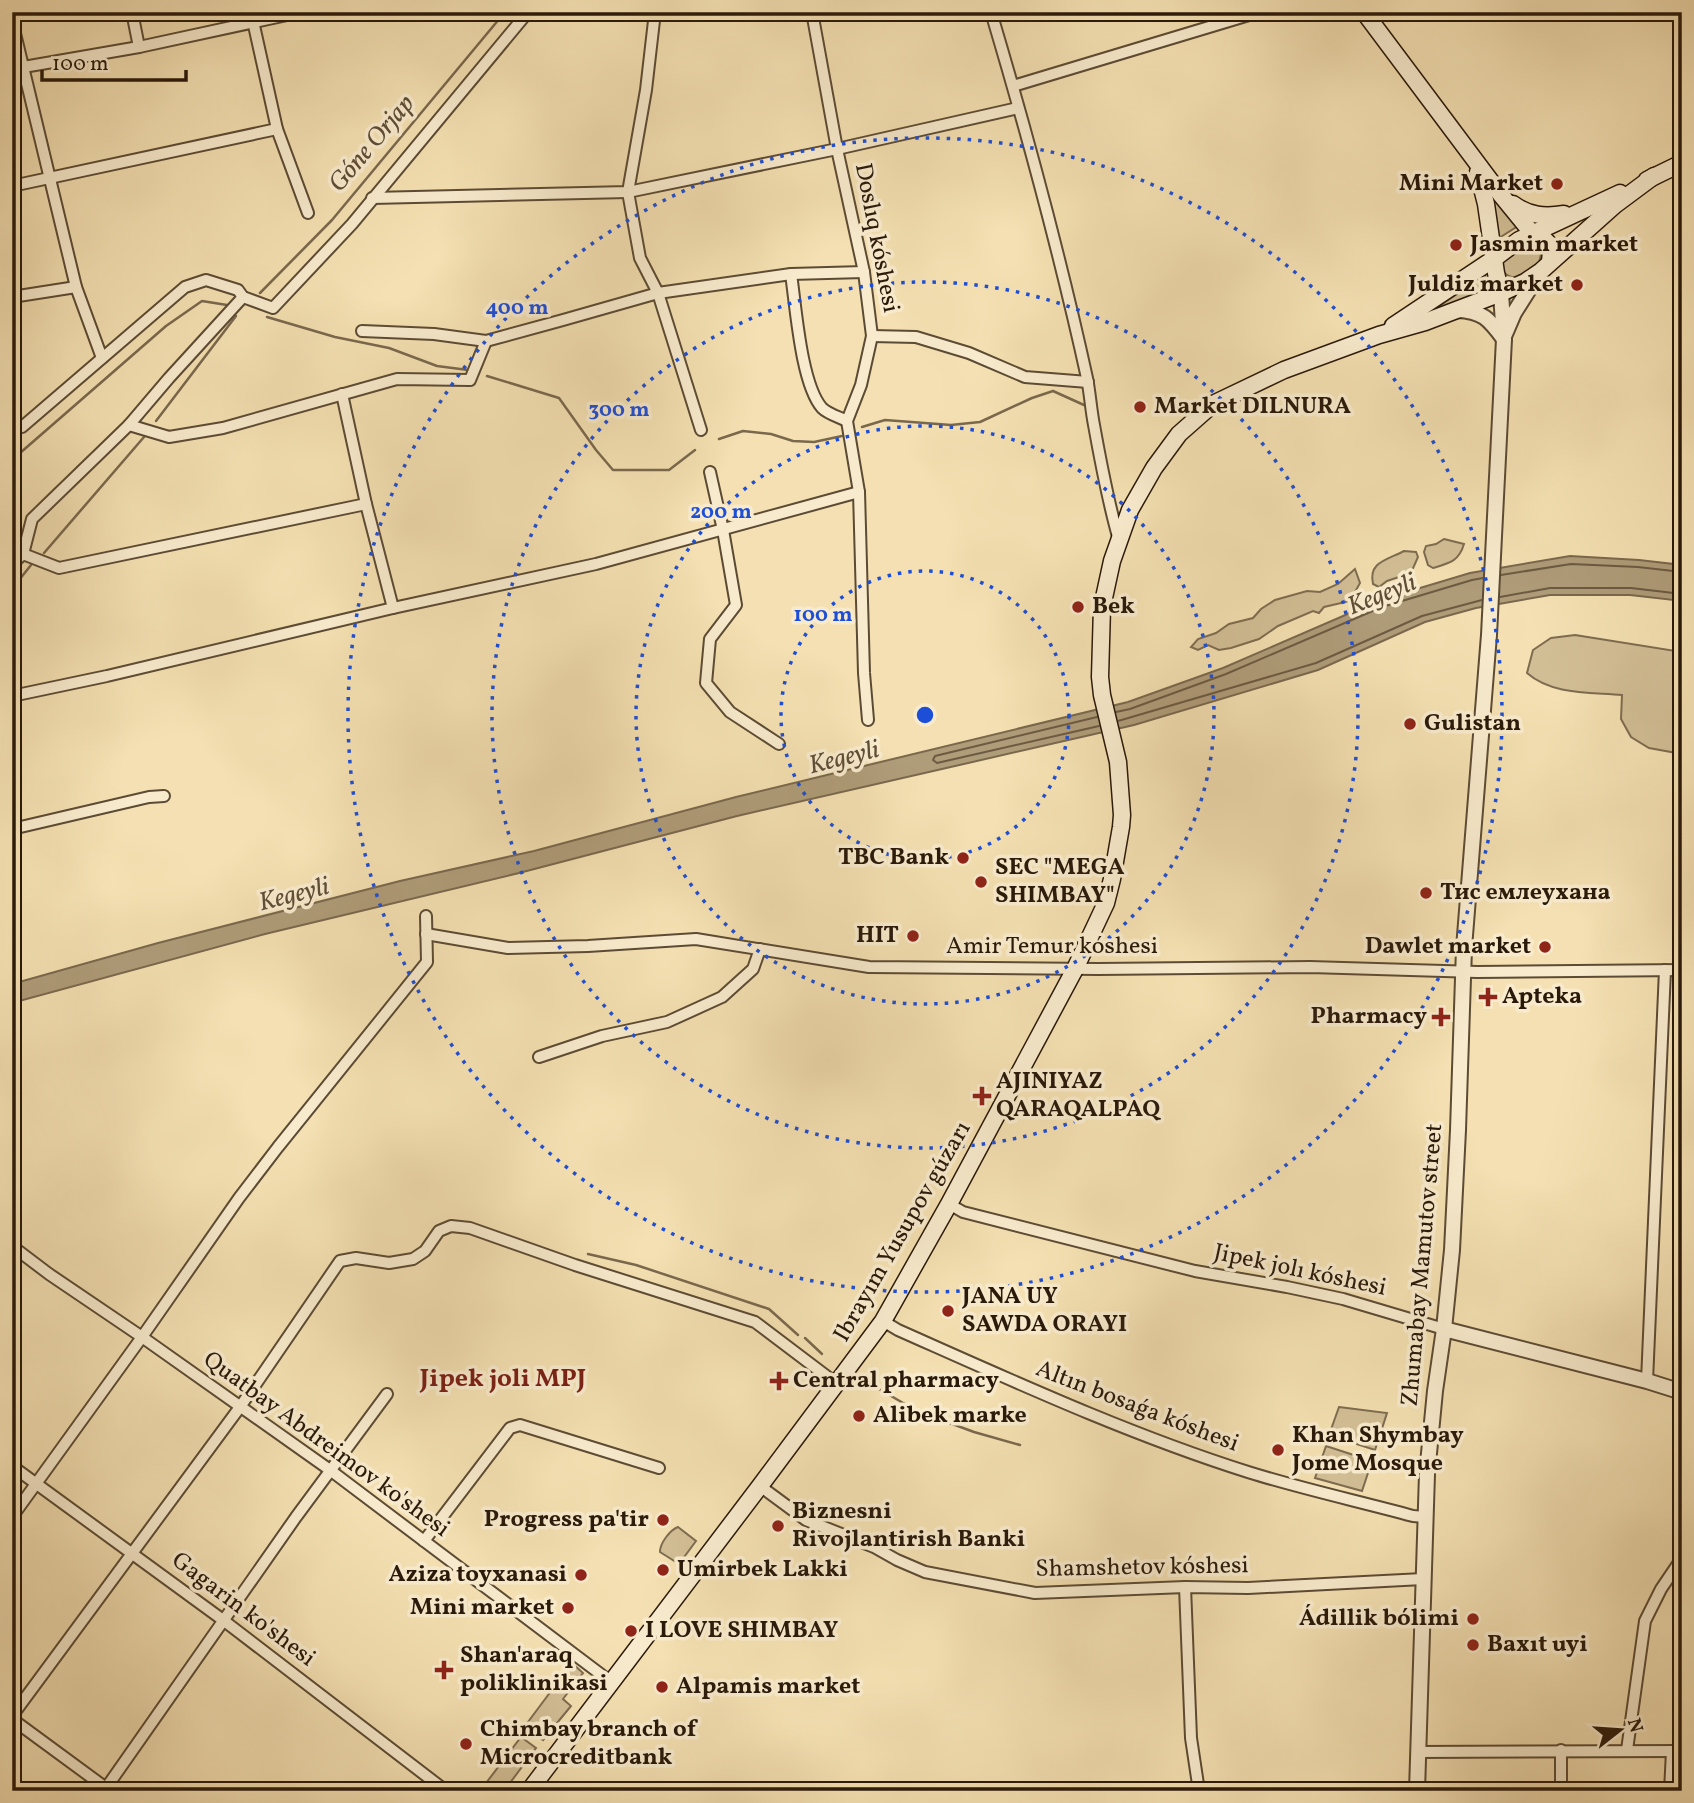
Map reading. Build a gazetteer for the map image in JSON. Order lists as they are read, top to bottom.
{
  "streets": {
    "main road": ["Ibrayım Yusupov gúzarı"],
    "street": [
      "Doslıq kóshesi",
      "Amir Temur kóshesi",
      "Zhumabay Mamutov street",
      "Jipek jolı kóshesi",
      "Altın bosaǵa kóshesi",
      "Quatbay Abdreimov ko'shesi",
      "Shamshetov kóshesi",
      "Gagarin ko'shesi"
    ]
  },
  "crossings": [
    ["Amir Temur kóshesi", "Ibrayım Yusupov gúzarı"],
    ["Amir Temur kóshesi", "Zhumabay Mamutov street"],
    ["Ibrayım Yusupov gúzarı", "Jipek jolı kóshesi"],
    ["Ibrayım Yusupov gúzarı", "Altın bosaǵa kóshesi"],
    ["Ibrayım Yusupov gúzarı", "Quatbay Abdreimov ko'shesi"],
    ["Ibrayım Yusupov gúzarı", "Shamshetov kóshesi"],
    ["Zhumabay Mamutov street", "Jipek jolı kóshesi"],
    ["Zhumabay Mamutov street", "Altın bosaǵa kóshesi"],
    ["Zhumabay Mamutov street", "Shamshetov kóshesi"]
  ],
  "districts": ["Jipek joli MPJ"],
  "water": ["Góne Orjap", "Kegeyli"],
  "places": {
    "other": [
      "Mini Market",
      "Jasmin market",
      "Juldiz market",
      "Market DILNURA",
      "Bek",
      "Gulistan",
      "TBC Bank",
      "SEC \"MEGA SHIMBAY\"",
      "Тис емлеухана",
      "HIT",
      "Dawlet market",
      "JANA UY SAWDA ORAYI",
      "Alibek marke",
      "Khan Shymbay Jome Mosque",
      "Progress pa'tir",
      "Biznesni Rivojlantirish Banki",
      "Umirbek Lakki",
      "Aziza toyxanasi",
      "Mini market",
      "Ádillik bólimi",
      "I LOVE SHIMBAY",
      "Baxıt uyi",
      "Alpamis market",
      "Chimbay branch of Microcreditbank"
    ],
    "health": [
      "Apteka",
      "Pharmacy",
      "AJINIYAZ QARAQALPAQ",
      "Central pharmacy",
      "Shan'araq poliklinikasi"
    ]
  },
  "scale_bar": "100 m",
  "north": "right",
  "rings": [
    "400 m",
    "300 m",
    "200 m",
    "100 m"
  ]
}
